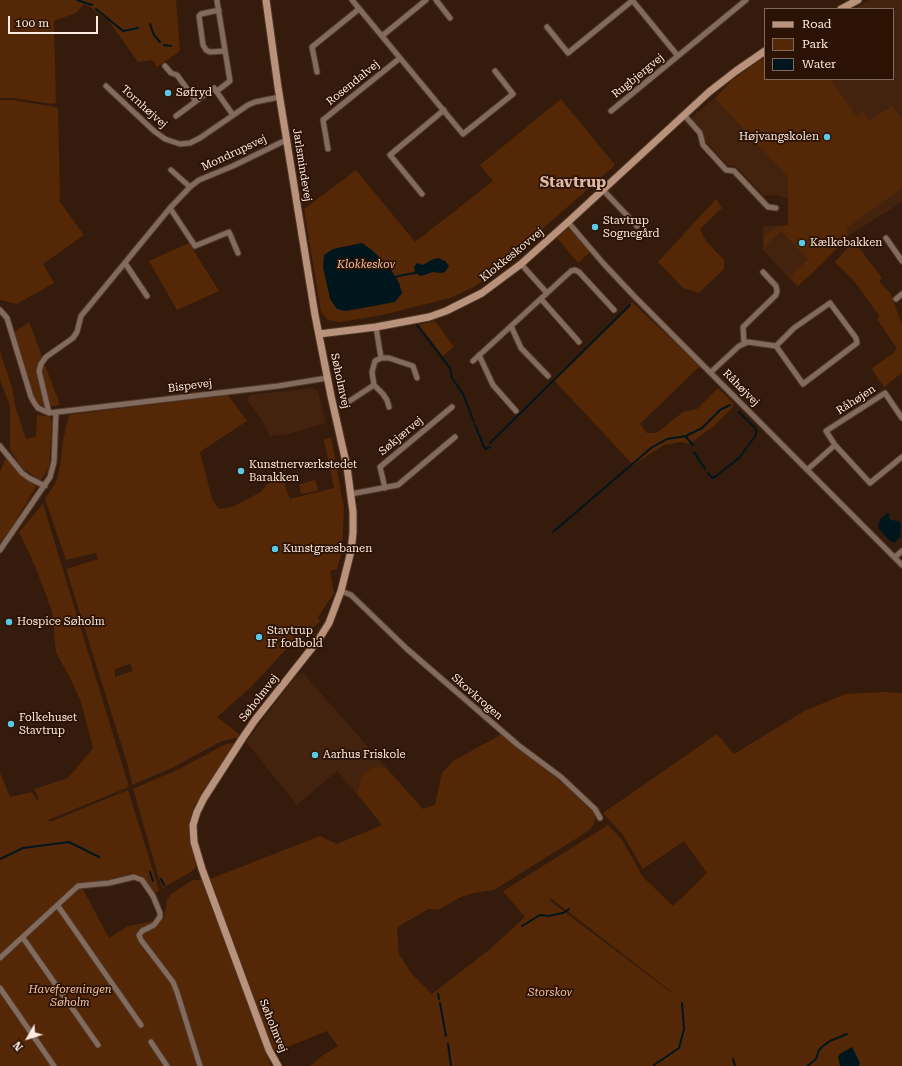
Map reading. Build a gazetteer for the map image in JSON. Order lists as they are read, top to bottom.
{
  "streets": {
    "street": [
      "Rugbjergvej",
      "Rosendalvej",
      "Tornhøjvej",
      "Mondrupsvej",
      "Jarlsmindevej",
      "Klokkeskovvej",
      "Søholmvej",
      "Bispevej",
      "Råhøjvej",
      "Råhøjen",
      "Søkjærvej",
      "Skovkrogen"
    ]
  },
  "crossings": [
    ["Tornhøjvej", "Jarlsmindevej"],
    ["Mondrupsvej", "Jarlsmindevej"],
    ["Mondrupsvej", "Bispevej"],
    ["Jarlsmindevej", "Klokkeskovvej"],
    ["Jarlsmindevej", "Søholmvej"],
    ["Klokkeskovvej", "Søholmvej"],
    ["Klokkeskovvej", "Råhøjvej"],
    ["Søholmvej", "Bispevej"],
    ["Søholmvej", "Skovkrogen"]
  ],
  "districts": ["Stavtrup"],
  "parks": ["Klokkeskov", "Haveforeningen Søholm", "Storskov"],
  "places": [
    "Søfryd",
    "Højvangskolen",
    "Stavtrup Sognegård",
    "Kælkebakken",
    "Kunstnerværkstedet Barakken",
    "Kunstgræsbanen",
    "Hospice Søholm",
    "Stavtrup IF fodbold",
    "Folkehuset Stavtrup",
    "Aarhus Friskole"
  ],
  "legend": ["Road", "Park", "Water"],
  "scale_bar": "100 m",
  "north": "bottom left"
}
